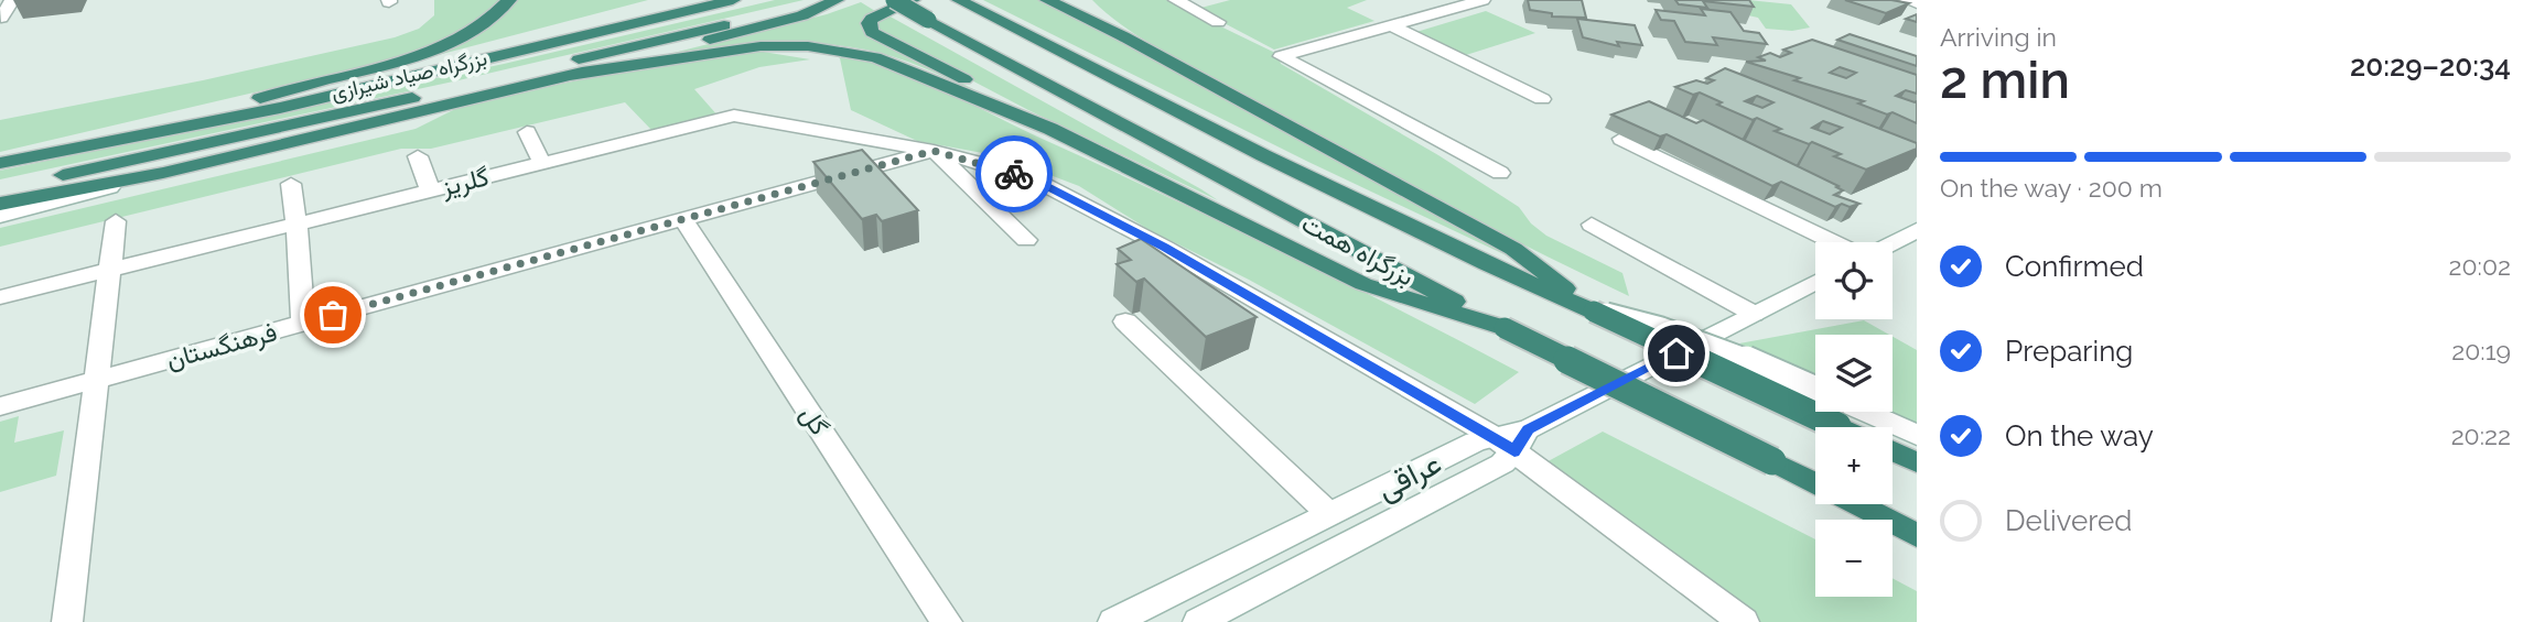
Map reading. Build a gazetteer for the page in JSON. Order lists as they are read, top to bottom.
{
  "streets": {
    "highway": ["بزرگراه صیاد شیرازی", "بزرگراه همت"],
    "street": [
      "گلریز",
      "فرهنگستان",
      "گل",
      "عراقی"
    ]
  },
  "crossings": [
    ["گلریز", "فرهنگستان"],
    ["گلریز", "عراقی"],
    ["فرهنگستان", "گل"]
  ],
  "page": {
    "heading": ["2 min", "Arriving in", "20:29–20:34"],
    "bar": "On the way · 200 m",
    "list": [
      ["Confirmed", "20:02"],
      ["Preparing", "20:19"],
      ["On the way", "20:22"],
      "Delivered"
    ],
    "map_buttons": ["+", "−"]
  }
}
